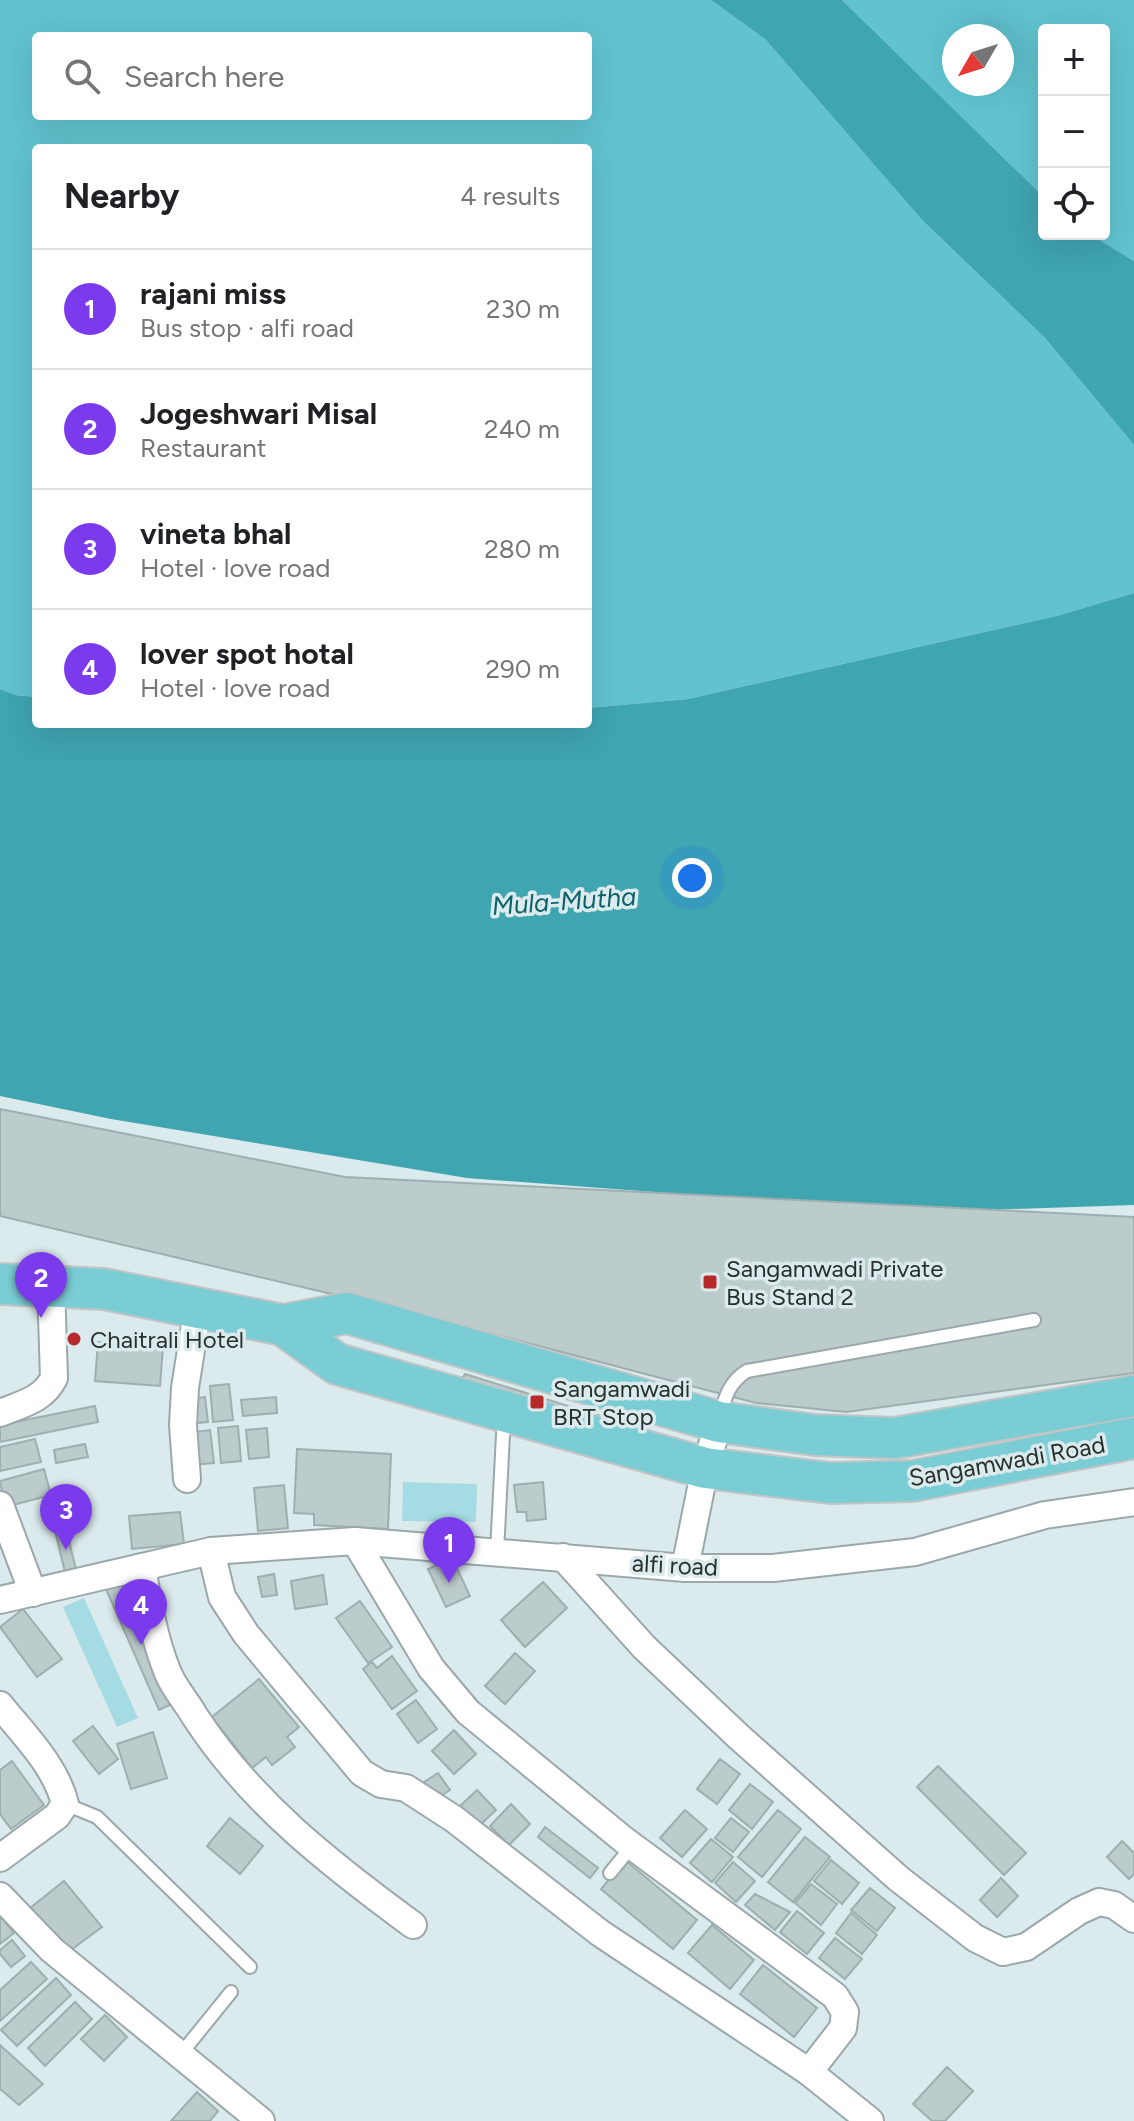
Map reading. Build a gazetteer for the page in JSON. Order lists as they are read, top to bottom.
{
  "streets": {
    "main road": ["Sangamwadi Road"],
    "street": ["alfi road"]
  },
  "water": ["Mula-Mutha"],
  "places": {
    "transit": ["Sangamwadi Private Bus Stand 2", "Sangamwadi BRT Stop"],
    "other": ["Chaitrali Hotel"]
  },
  "north": "bottom left",
  "page": {
    "map_buttons": ["+", "−"],
    "search": "Search here",
    "heading": ["Nearby", "4 results"],
    "list": [
      {
        "mark": "1",
        "name": "rajani miss",
        "note": "Bus stop · alfi road",
        "value": "230 m"
      },
      {
        "mark": "2",
        "name": "Jogeshwari Misal",
        "note": "Restaurant",
        "value": "240 m"
      },
      {
        "mark": "3",
        "name": "vineta bhal",
        "note": "Hotel · love road",
        "value": "280 m"
      },
      {
        "mark": "4",
        "name": "lover spot hotal",
        "note": "Hotel · love road",
        "value": "290 m"
      }
    ],
    "pins": [
      "2",
      "3",
      "1",
      "4"
    ]
  }
}
